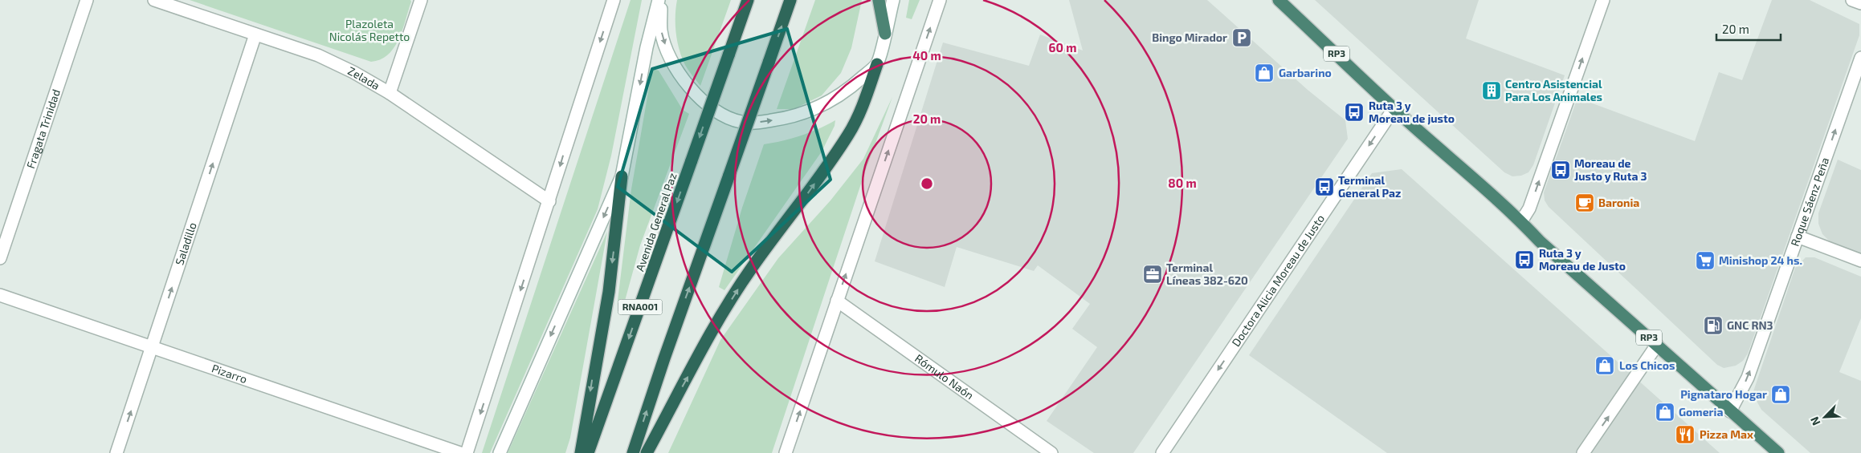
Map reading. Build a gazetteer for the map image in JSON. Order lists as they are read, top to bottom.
{
  "streets": {
    "highway": ["RP3", "Avenida General Paz", "RNA001"],
    "street": [
      "Zelada",
      "Fragata Trinidad",
      "Roque Sáenz Peña",
      "Saladillo",
      "Doctora Alicia Moreau de Justo",
      "Pizarro",
      "Rómulo Naón"
    ]
  },
  "crossings": [
    ["RP3", "Roque Sáenz Peña"],
    ["RP3", "Doctora Alicia Moreau de Justo"],
    ["Zelada", "Saladillo"],
    ["Saladillo", "Pizarro"]
  ],
  "one_way": ["Roque Sáenz Peña", "Saladillo", "Doctora Alicia Moreau de Justo"],
  "parks": ["Plazoleta Nicolás Repetto"],
  "places": {
    "parking": ["Bingo Mirador"],
    "shop": [
      "Garbarino",
      "Los Chicos",
      "Pignataro Hogar",
      "Gomeria"
    ],
    "building": ["Centro Asistencial Para Los Animales"],
    "bus stop": [
      "Ruta 3 y Moreau de justo",
      "Moreau de Justo y Ruta 3",
      "Terminal General Paz",
      "Ruta 3 y Moreau de Justo"
    ],
    "cafe": ["Baronia"],
    "supermarket": ["Minishop 24 hs."],
    "office": ["Terminal Líneas 382-620"],
    "fuel station": ["GNC RN3"],
    "restaurant": ["Pizza Max"]
  },
  "scale_bar": "20 m",
  "north": "bottom left",
  "rings": [
    "60 m",
    "40 m",
    "20 m",
    "80 m"
  ]
}
